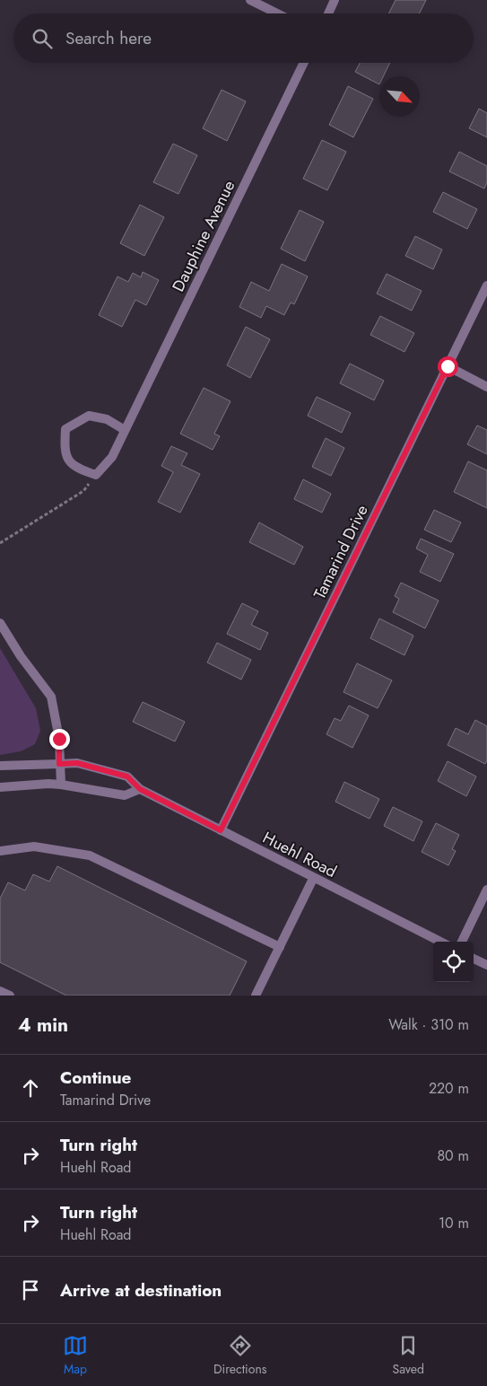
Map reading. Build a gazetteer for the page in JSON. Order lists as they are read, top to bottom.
{
  "streets": {
    "street": ["Dauphine Avenue", "Tamarind Drive", "Huehl Road"]
  },
  "crossings": [
    ["Tamarind Drive", "Huehl Road"]
  ],
  "north": "bottom right",
  "page": {
    "search": "Search here",
    "heading": ["4 min", "Walk · 310 m"],
    "list": [
      ["Continue", "Tamarind Drive", "220 m"],
      ["Turn right", "Huehl Road", "80 m"],
      ["Turn right", "Huehl Road", "10 m"],
      "Arrive at destination"
    ],
    "nav": ["Map", "Directions", "Saved"]
  }
}
